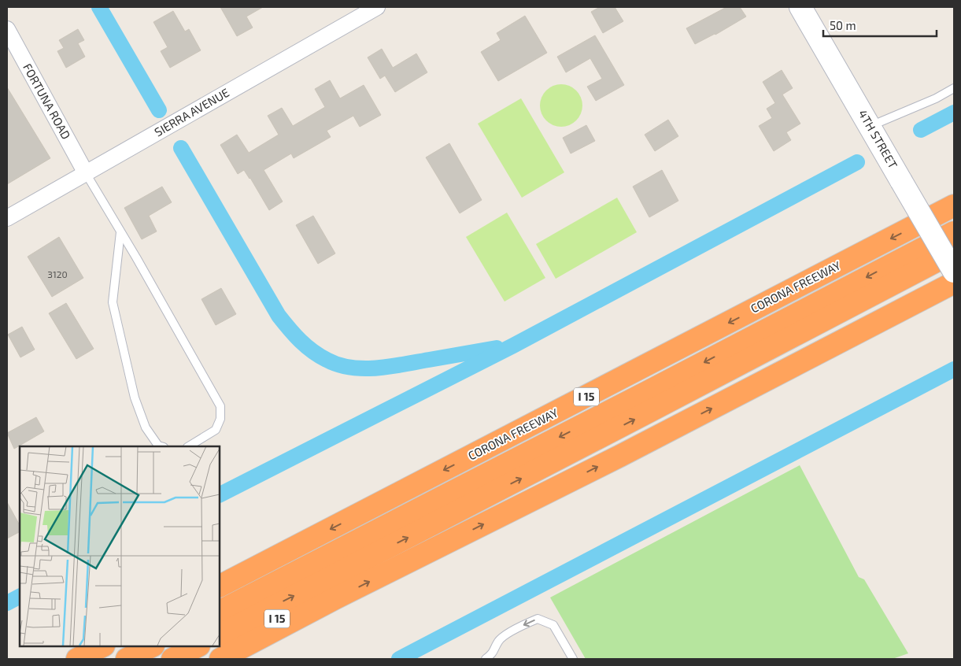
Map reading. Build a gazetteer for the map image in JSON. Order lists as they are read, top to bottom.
{
  "streets": {
    "highway": ["CORONA FREEWAY", "I 15"],
    "street": ["FORTUNA ROAD", "SIERRA AVENUE", "4TH STREET"]
  },
  "crossings": [
    ["FORTUNA ROAD", "SIERRA AVENUE"]
  ],
  "house_numbers": ["3120"],
  "scale_bar": "50 m"
}
